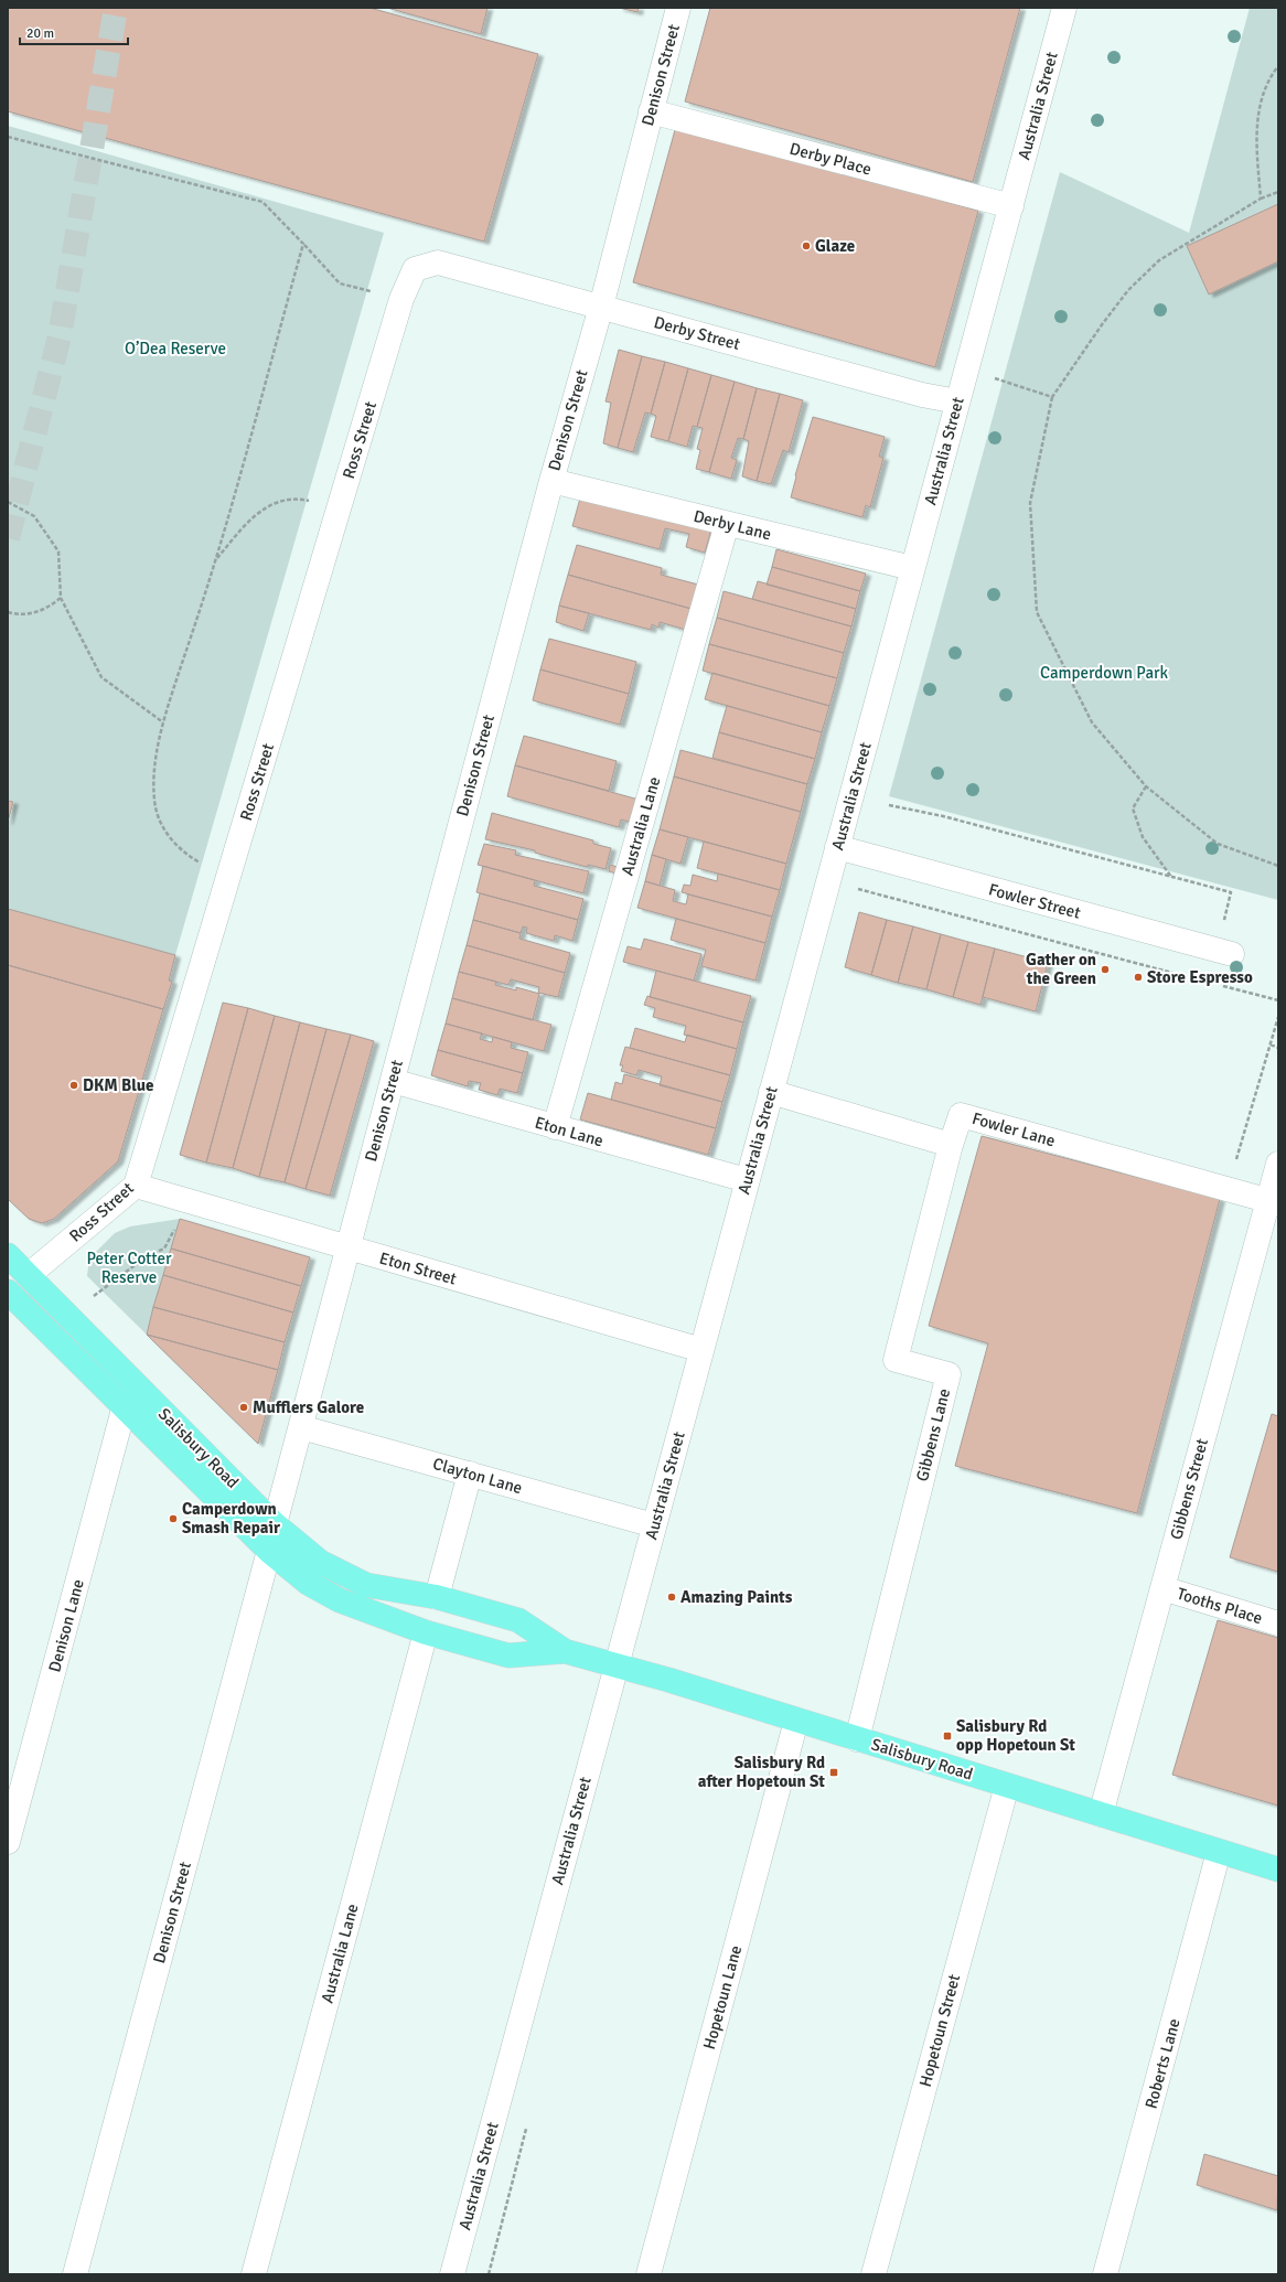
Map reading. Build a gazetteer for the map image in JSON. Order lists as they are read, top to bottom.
{
  "streets": {
    "main road": ["Salisbury Road"],
    "street": [
      "Denison Street",
      "Australia Street",
      "Derby Place",
      "Derby Street",
      "Ross Street",
      "Derby Lane",
      "Australia Lane",
      "Fowler Street",
      "Fowler Lane",
      "Eton Lane",
      "Eton Street",
      "Gibbens Lane",
      "Clayton Lane",
      "Gibbens Street",
      "Tooths Place",
      "Denison Lane",
      "Hopetoun Lane",
      "Hopetoun Street",
      "Roberts Lane"
    ]
  },
  "crossings": [
    ["Denison Street", "Derby Place"],
    ["Denison Street", "Derby Street"],
    ["Denison Street", "Derby Lane"],
    ["Denison Street", "Eton Lane"],
    ["Denison Street", "Eton Street"],
    ["Denison Street", "Salisbury Road"],
    ["Denison Street", "Clayton Lane"],
    ["Australia Street", "Derby Place"],
    ["Australia Street", "Derby Street"],
    ["Australia Street", "Derby Lane"],
    ["Australia Street", "Fowler Street"],
    ["Australia Street", "Eton Lane"],
    ["Australia Street", "Eton Street"],
    ["Australia Street", "Salisbury Road"],
    ["Australia Street", "Clayton Lane"],
    ["Derby Street", "Ross Street"],
    ["Ross Street", "Eton Street"],
    ["Ross Street", "Salisbury Road"],
    ["Derby Lane", "Australia Lane"],
    ["Australia Lane", "Eton Lane"],
    ["Australia Lane", "Salisbury Road"],
    ["Fowler Lane", "Gibbens Lane"],
    ["Fowler Lane", "Gibbens Street"],
    ["Gibbens Lane", "Salisbury Road"],
    ["Salisbury Road", "Gibbens Street"],
    ["Salisbury Road", "Denison Lane"],
    ["Salisbury Road", "Hopetoun Lane"],
    ["Salisbury Road", "Hopetoun Street"],
    ["Salisbury Road", "Roberts Lane"],
    ["Gibbens Street", "Tooths Place"]
  ],
  "parks": ["O’Dea Reserve", "Camperdown Park", "Peter Cotter Reserve"],
  "places": {
    "other": [
      "Glaze",
      "Gather on the Green",
      "Store Espresso",
      "DKM Blue",
      "Mufflers Galore",
      "Camperdown Smash Repair",
      "Amazing Paints"
    ],
    "transit": ["Salisbury Rd opp Hopetoun St", "Salisbury Rd after Hopetoun St"]
  },
  "scale_bar": "20 m"
}
